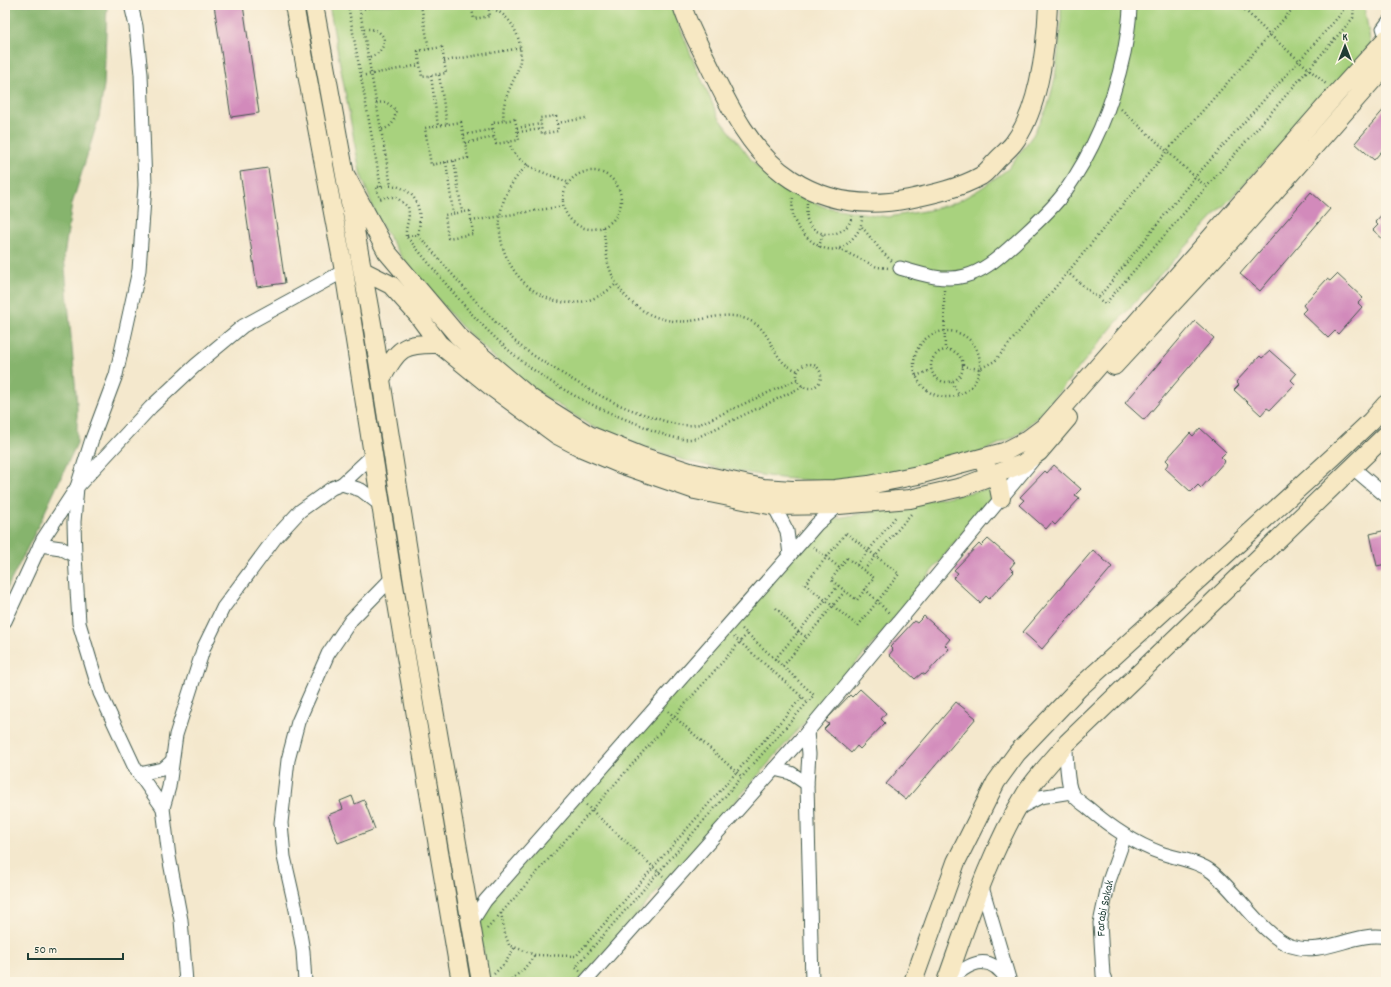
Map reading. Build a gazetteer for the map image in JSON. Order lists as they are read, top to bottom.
{
  "streets": {
    "street": ["Farabi Sokak"]
  },
  "scale_bar": "50 m",
  "north": "top"
}
